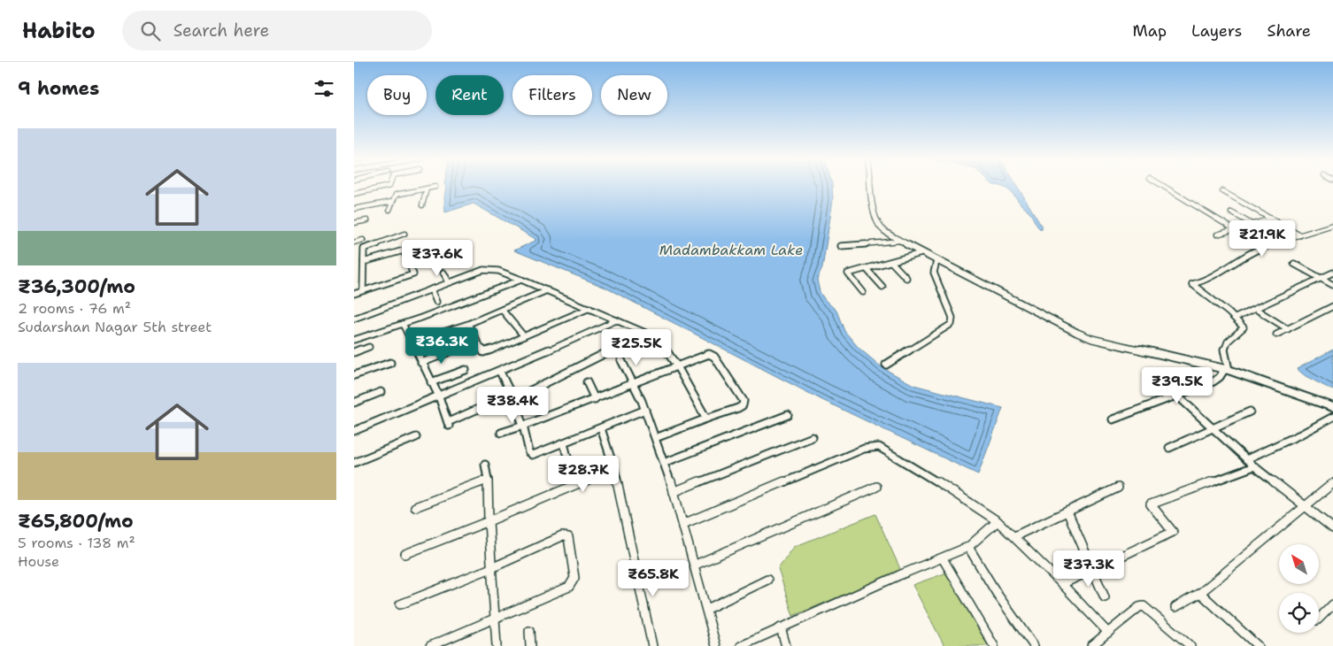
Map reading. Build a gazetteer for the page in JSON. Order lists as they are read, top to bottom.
{
  "water": ["Madambakkam Lake"],
  "north": "top left",
  "page": {
    "header": "Habito",
    "search": "Search here",
    "nav": ["Map", "Layers", "Share"],
    "heading": "9 homes",
    "chip": [
      "Buy",
      "Rent",
      "Filters",
      "New"
    ],
    "list": [
      {
        "name": "₹36,300/mo",
        "note": "2 rooms · 76 m² · Sudarshan Nagar 5th street"
      },
      {
        "name": "₹65,800/mo",
        "note": "5 rooms · 138 m² · House"
      }
    ],
    "price": [
      "₹21.9K",
      "₹37.6K",
      "₹36.3K",
      "₹25.5K",
      "₹39.5K",
      "₹38.4K",
      "₹28.7K",
      "₹37.3K",
      "₹65.8K"
    ]
  }
}
